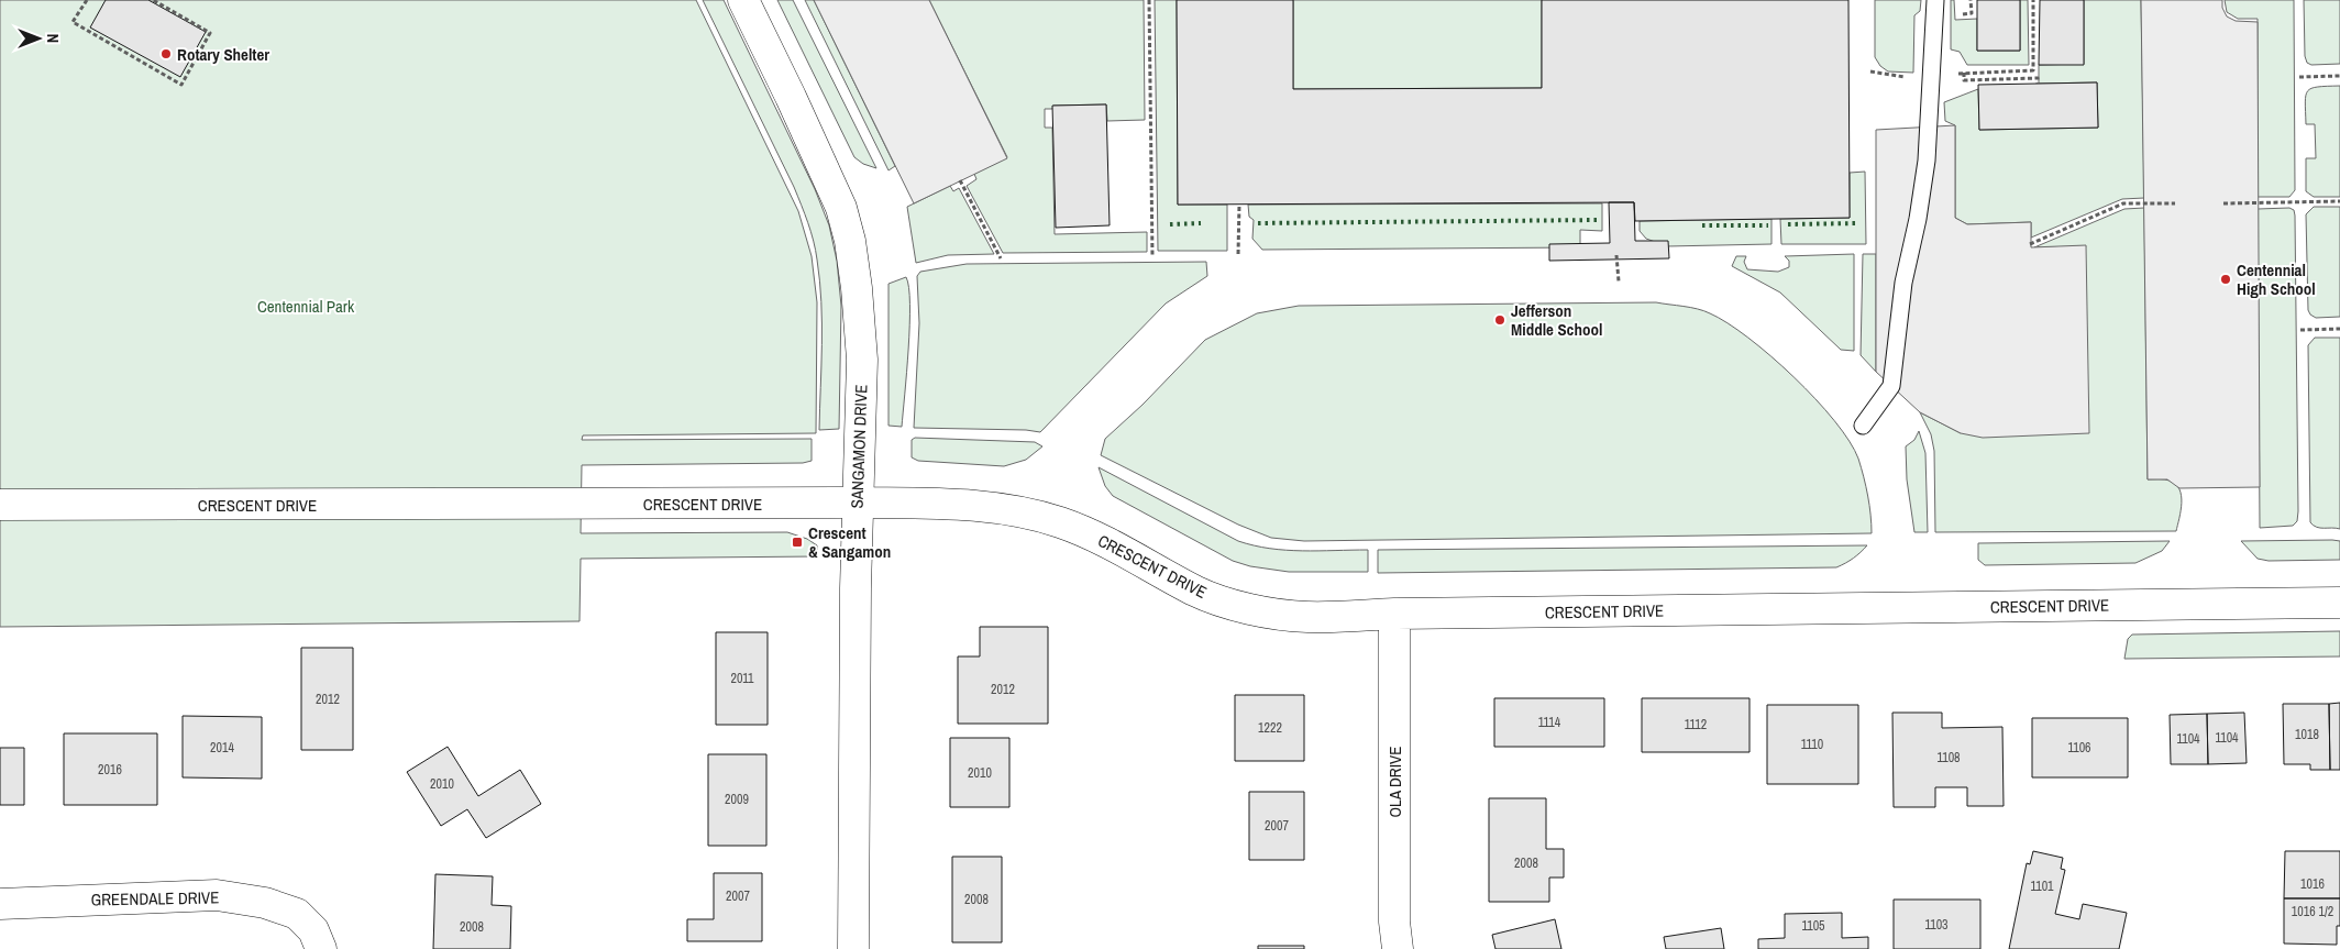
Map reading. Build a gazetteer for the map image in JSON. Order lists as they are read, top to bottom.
{
  "streets": {
    "street": [
      "SANGAMON DRIVE",
      "CRESCENT DRIVE",
      "OLA DRIVE",
      "GREENDALE DRIVE"
    ]
  },
  "crossings": [
    ["SANGAMON DRIVE", "CRESCENT DRIVE"],
    ["CRESCENT DRIVE", "OLA DRIVE"]
  ],
  "parks": ["Centennial Park"],
  "places": {
    "other": ["Rotary Shelter", "Centennial High School", "Jefferson Middle School"],
    "transit": ["Crescent & Sangamon"]
  },
  "house_numbers": [
    "2011",
    "2012",
    "2012",
    "1114",
    "1112",
    "1222",
    "1018",
    "1104",
    "1104",
    "1110",
    "2014",
    "1106",
    "1108",
    "2016",
    "2010",
    "2010",
    "2009",
    "2007",
    "2008",
    "1016",
    "1101",
    "2007",
    "2008",
    "1016 1/2",
    "1103",
    "1105",
    "2008"
  ],
  "north": "right"
}
